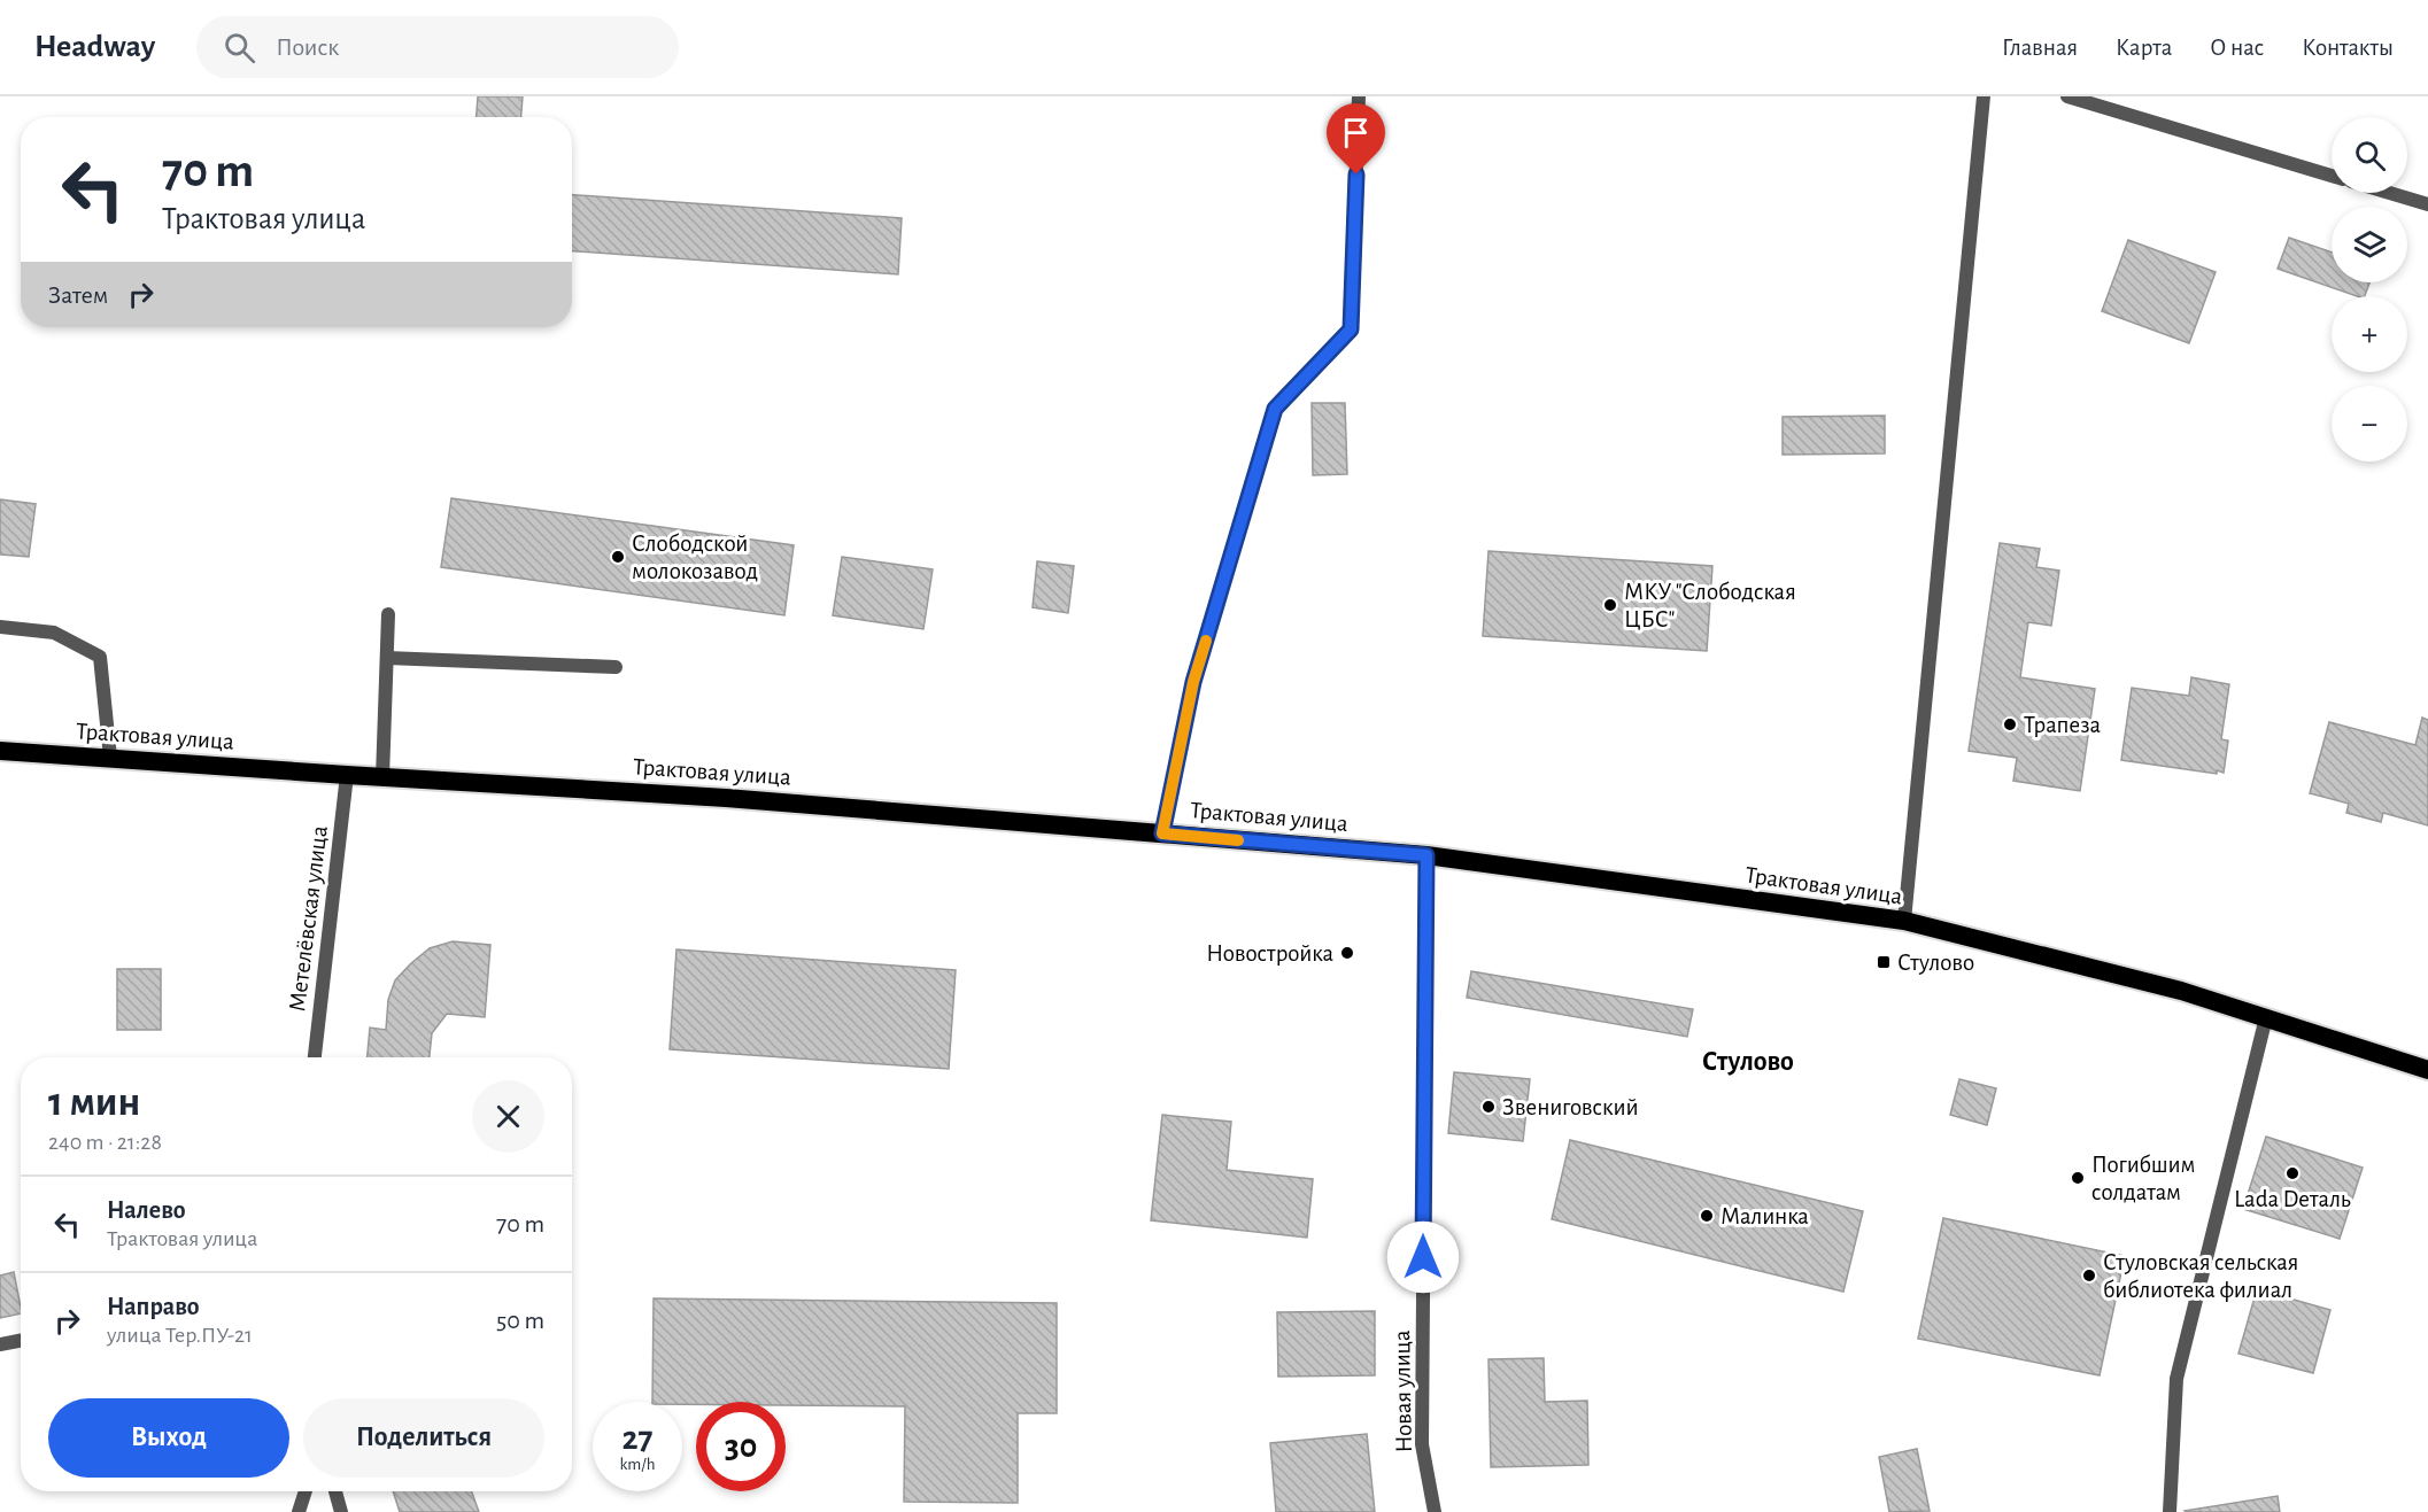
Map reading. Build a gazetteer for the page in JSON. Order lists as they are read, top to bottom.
{
  "streets": {
    "highway": ["Трактовая улица"],
    "street": ["Метелёвская улица", "Новая улица"]
  },
  "crossings": [
    ["Трактовая улица", "Метелёвская улица"],
    ["Трактовая улица", "Новая улица"]
  ],
  "districts": ["Стулово"],
  "places": {
    "other": [
      "Слободской молокозавод",
      "МКУ \"Слободская ЦБС\"",
      "Трапеза",
      "Новостройка",
      "Звениговский",
      "Lada Dеталь",
      "Погибшим солдатам",
      "Малинка",
      "Стуловская сельская библиотека филиал"
    ],
    "transit": ["Стулово"]
  },
  "page": {
    "header": "Headway",
    "search": "Поиск",
    "nav": [
      "Главная",
      "Карта",
      "О нас",
      "Контакты"
    ],
    "map_buttons": ["+", "−"],
    "turn": ["70 m", "Трактовая улица"],
    "then": "Затем",
    "heading": ["1 мин", "240 m · 21:28"],
    "list": [
      {
        "name": "Налево",
        "note": "Трактовая улица",
        "value": "70 m"
      },
      {
        "name": "Направо",
        "note": "улица Тер.ПУ-21",
        "value": "50 m"
      }
    ],
    "buttons": ["Выход", "Поделиться"],
    "speed": "27 km/h",
    "limit": "30"
  }
}
